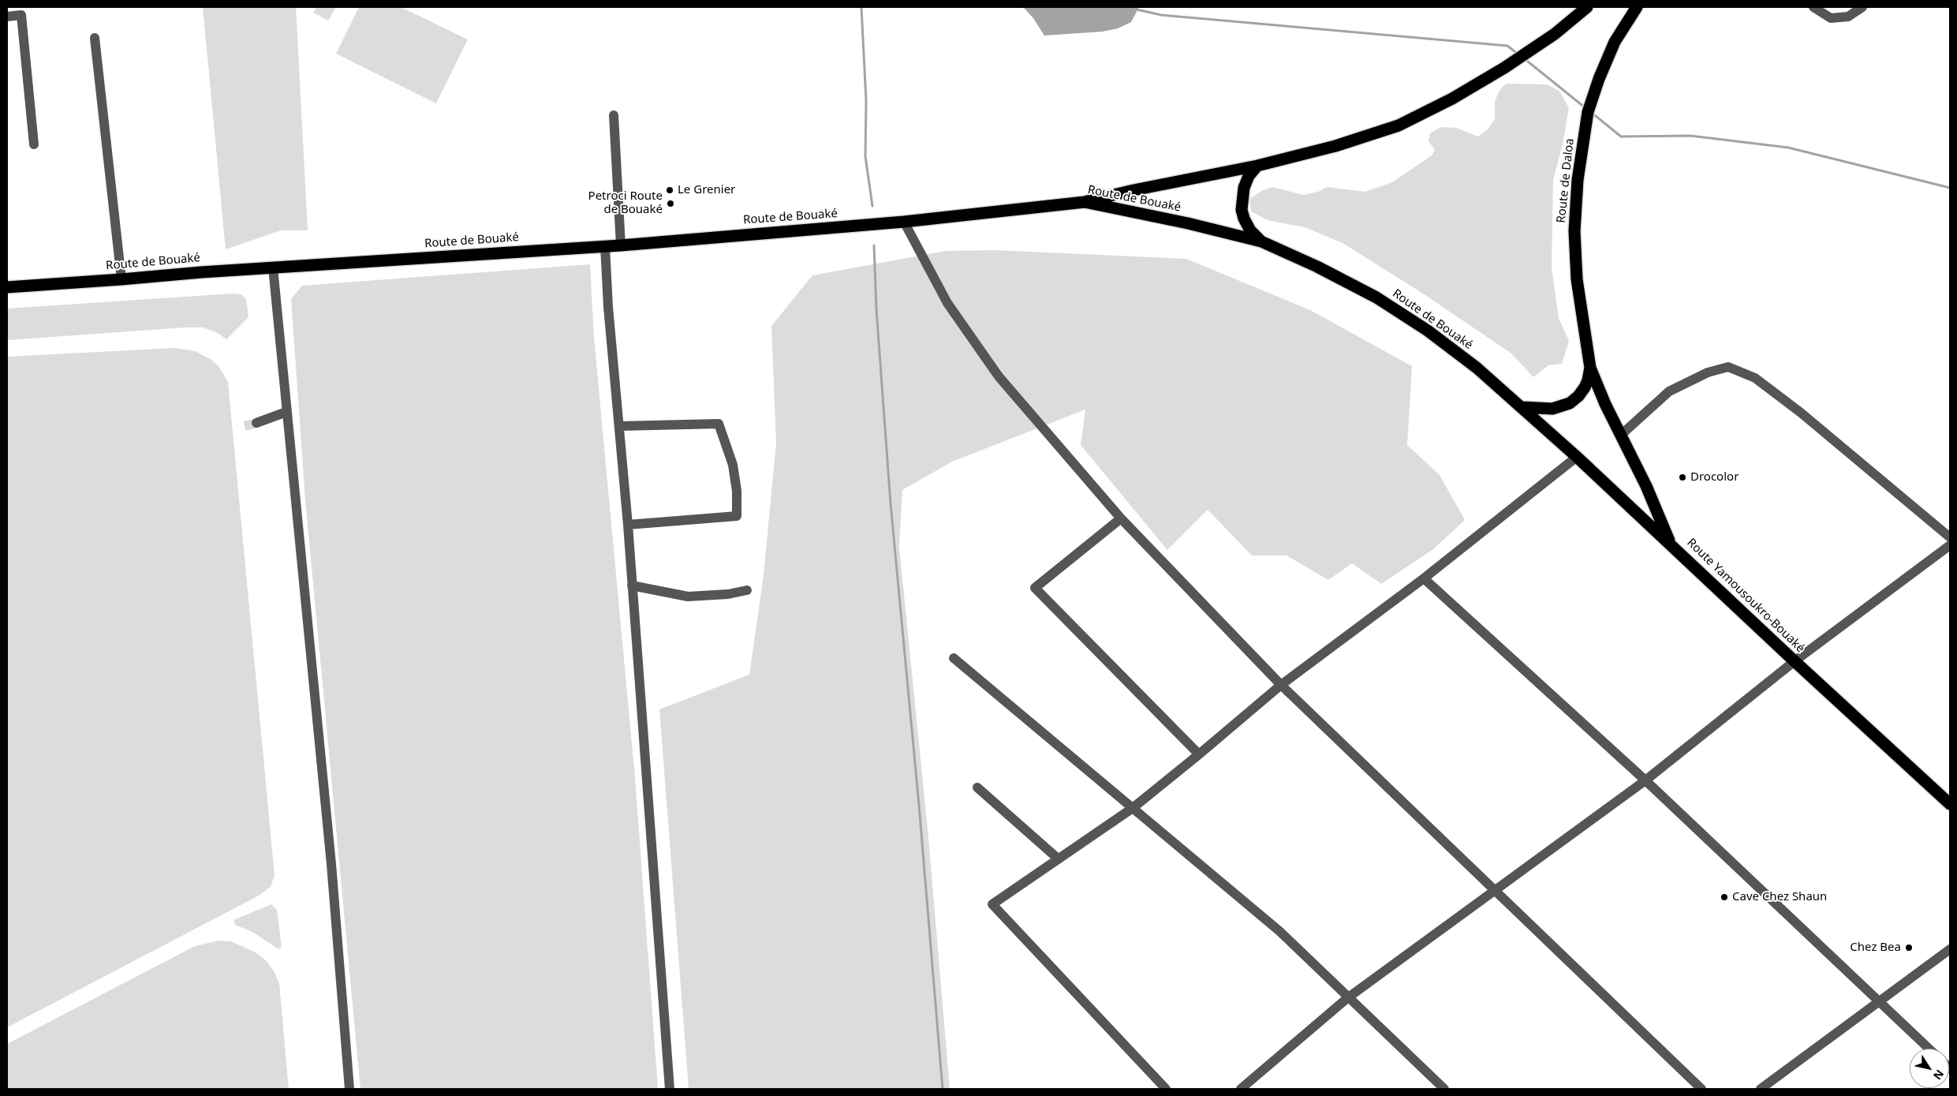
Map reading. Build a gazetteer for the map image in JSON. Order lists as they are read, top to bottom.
{
  "streets": {
    "highway": ["Route de Daloa", "Route de Bouaké", "Route Yamousoukro-Bouaké"]
  },
  "crossings": [
    ["Route de Bouaké", "Route Yamousoukro-Bouaké"]
  ],
  "places": [
    "Le Grenier",
    "Petroci Route de Bouaké",
    "Drocolor",
    "Cave Chez Shaun",
    "Chez Bea"
  ],
  "north": "bottom right"
}
